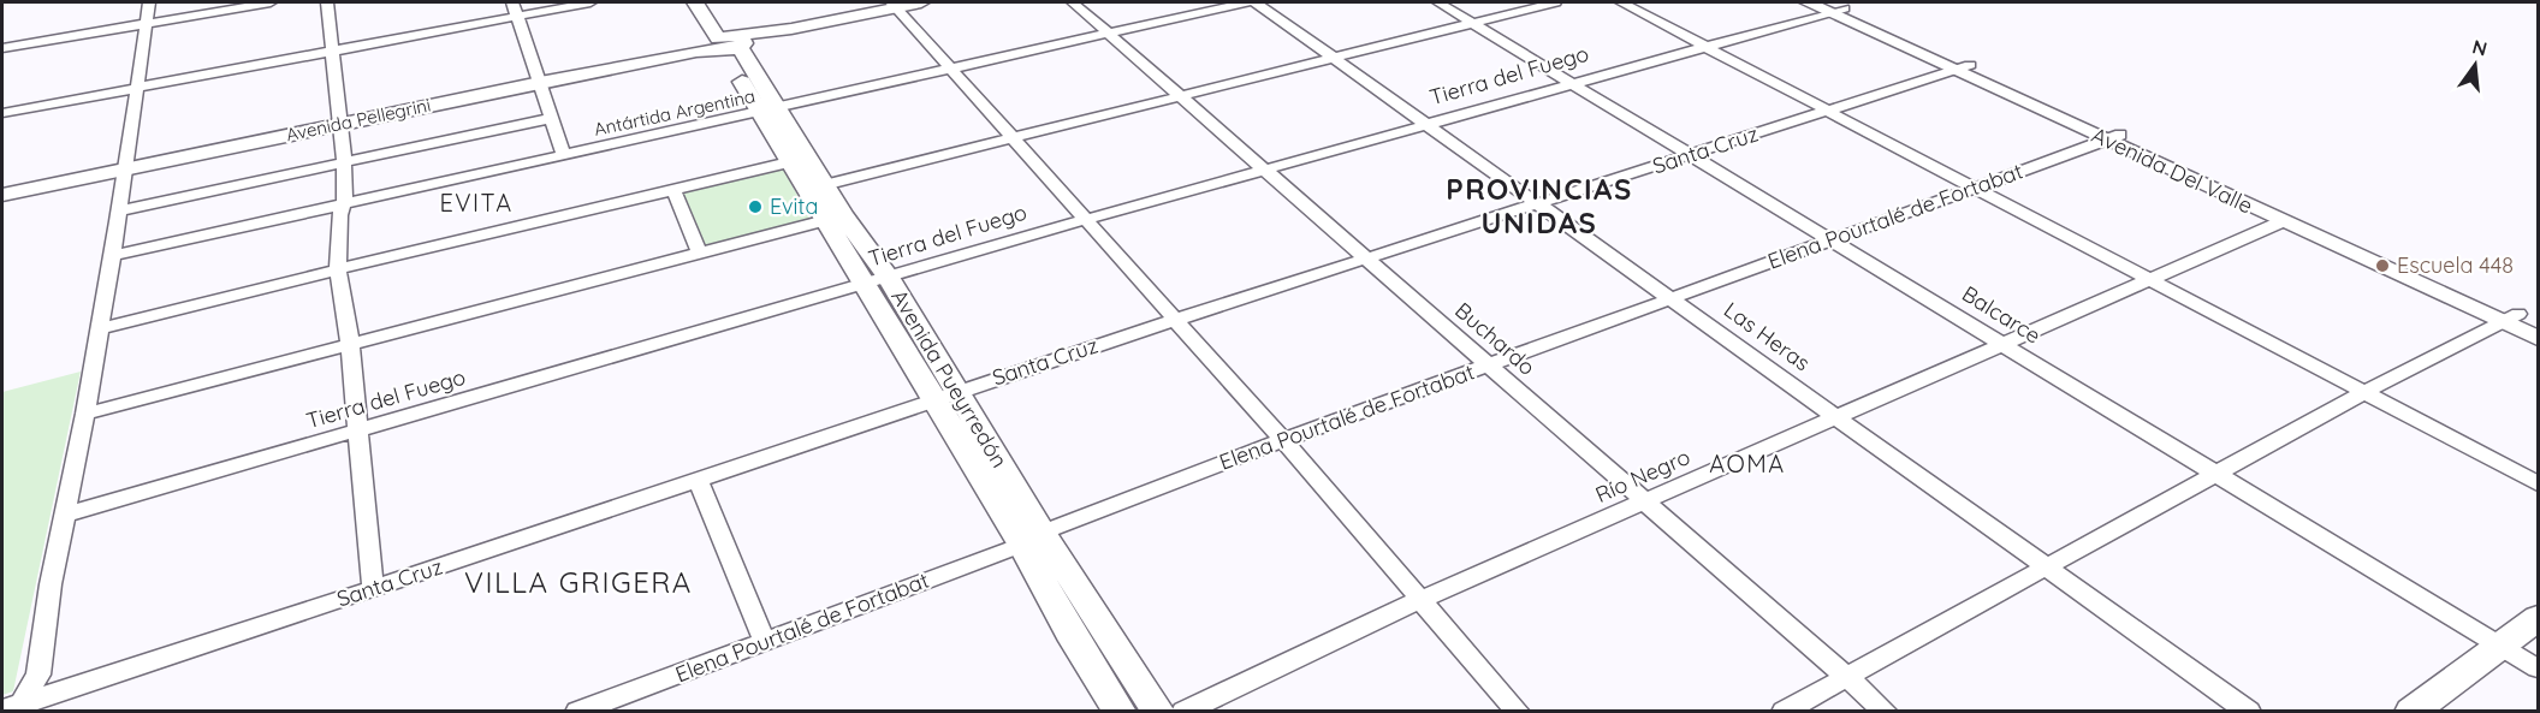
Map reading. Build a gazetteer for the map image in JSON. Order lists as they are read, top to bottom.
{
  "streets": {
    "main road": ["Avenida Pellegrini", "Avenida Del Valle", "Avenida Pueyrredón"],
    "street": [
      "Tierra del Fuego",
      "Antártida Argentina",
      "Santa Cruz",
      "Elena Pourtalé de Fortabat",
      "Balcarce",
      "Las Heras",
      "Buchardo",
      "Río Negro"
    ]
  },
  "crossings": [
    ["Tierra del Fuego", "Avenida Del Valle"],
    ["Tierra del Fuego", "Balcarce"],
    ["Tierra del Fuego", "Las Heras"],
    ["Tierra del Fuego", "Buchardo"],
    ["Tierra del Fuego", "Avenida Pueyrredón"],
    ["Antártida Argentina", "Buchardo"],
    ["Antártida Argentina", "Avenida Pueyrredón"],
    ["Avenida Pellegrini", "Avenida Pueyrredón"],
    ["Santa Cruz", "Avenida Del Valle"],
    ["Santa Cruz", "Balcarce"],
    ["Santa Cruz", "Las Heras"],
    ["Santa Cruz", "Buchardo"],
    ["Santa Cruz", "Avenida Pueyrredón"],
    ["Avenida Del Valle", "Elena Pourtalé de Fortabat"],
    ["Avenida Del Valle", "Río Negro"],
    ["Elena Pourtalé de Fortabat", "Balcarce"],
    ["Elena Pourtalé de Fortabat", "Las Heras"],
    ["Elena Pourtalé de Fortabat", "Buchardo"],
    ["Elena Pourtalé de Fortabat", "Avenida Pueyrredón"],
    ["Balcarce", "Río Negro"],
    ["Las Heras", "Río Negro"],
    ["Buchardo", "Río Negro"]
  ],
  "districts": [
    "PROVINCIAS UNIDAS",
    "EVITA",
    "AOMA",
    "VILLA GRIGERA"
  ],
  "places": ["Evita", "Escuela 448"],
  "north": "top"
}
